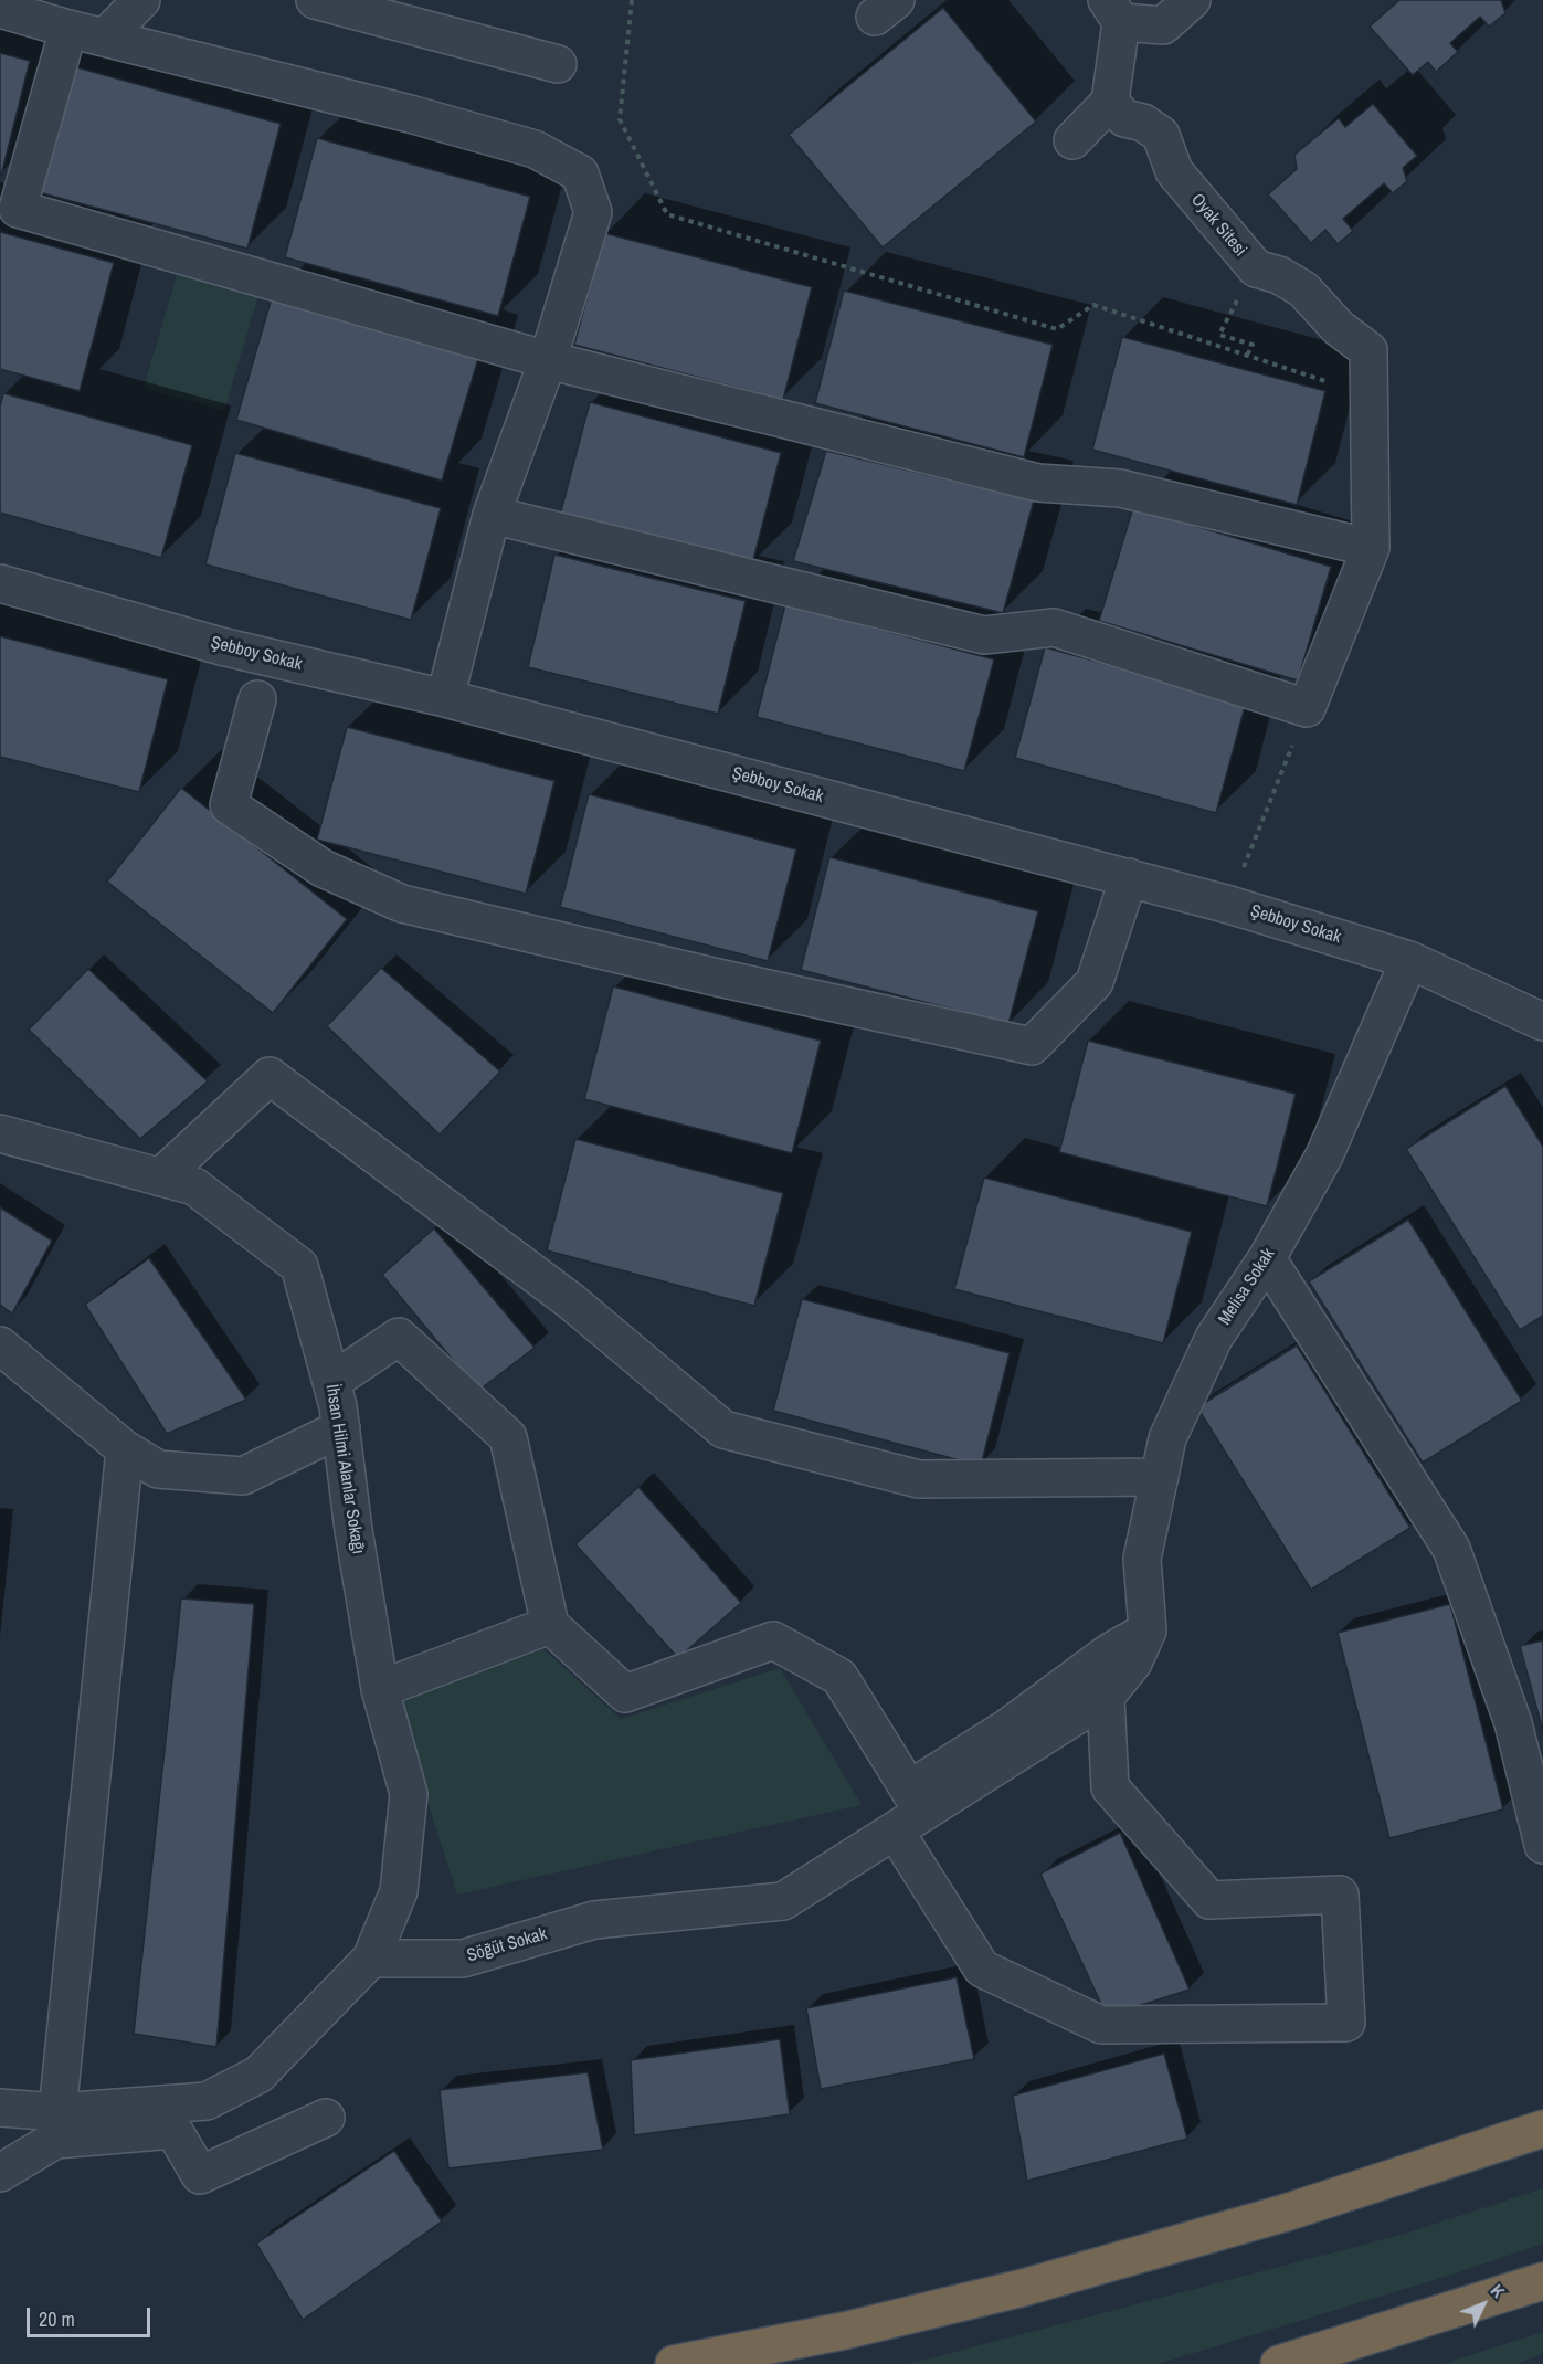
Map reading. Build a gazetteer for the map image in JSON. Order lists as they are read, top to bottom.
{
  "streets": {
    "street": [
      "Oyak Sitesi",
      "Şebboy Sokak",
      "Melisa Sokak",
      "İhsan Hilmi Alanlar Sokağı",
      "Söğüt Sokak"
    ]
  },
  "crossings": [
    ["Şebboy Sokak", "Melisa Sokak"],
    ["İhsan Hilmi Alanlar Sokağı", "Söğüt Sokak"]
  ],
  "scale_bar": "20 m",
  "north": "top right"
}
